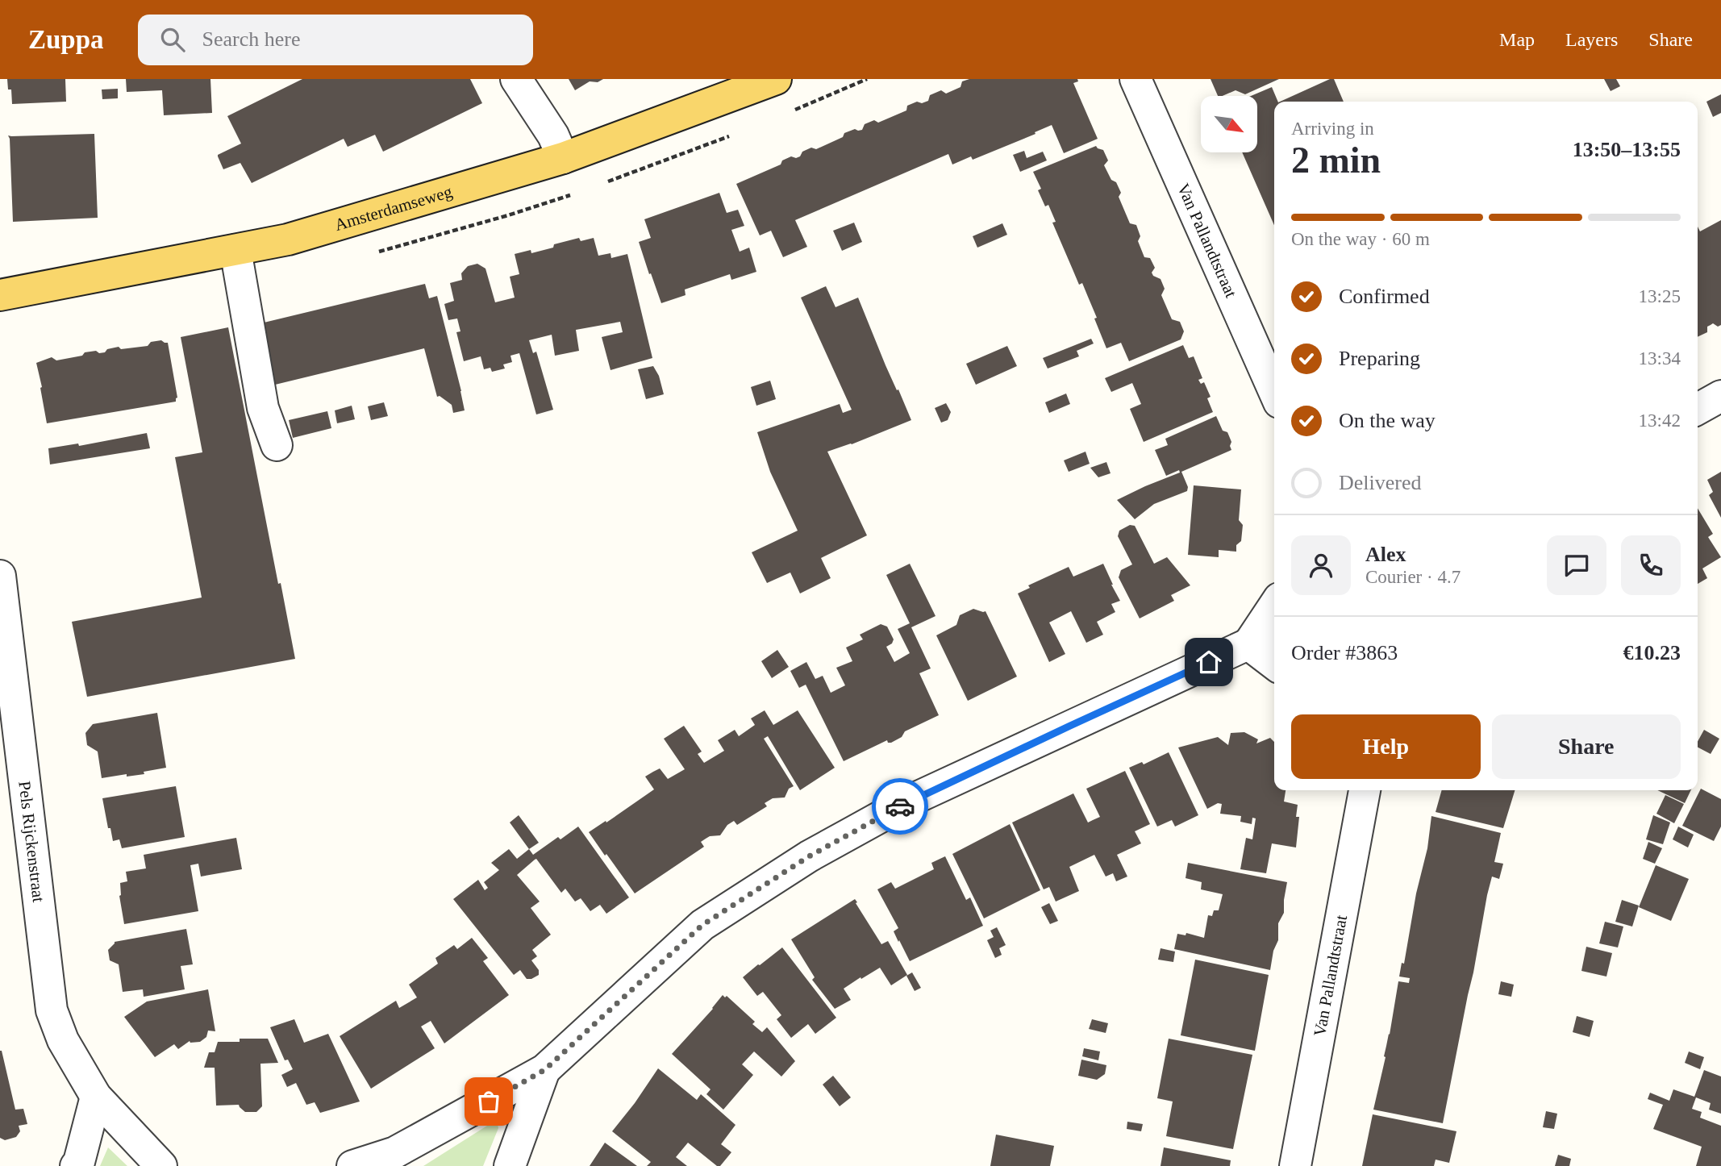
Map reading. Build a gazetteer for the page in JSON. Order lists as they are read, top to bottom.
{
  "streets": {
    "main road": ["Amsterdamseweg"],
    "street": ["Van Pallandtstraat", "Pels Rijckenstraat"]
  },
  "north": "bottom right",
  "page": {
    "header": "Zuppa",
    "search": "Search here",
    "nav": ["Map", "Layers", "Share"],
    "heading": ["2 min", "Arriving in", "13:50–13:55"],
    "panel": [
      "Alex",
      "Courier · 4.7",
      "Order #3863",
      "€10.23"
    ],
    "bar": "On the way · 60 m",
    "list": [
      ["Confirmed", "13:25"],
      ["Preparing", "13:34"],
      ["On the way", "13:42"],
      "Delivered"
    ],
    "buttons": ["Help", "Share"]
  }
}
